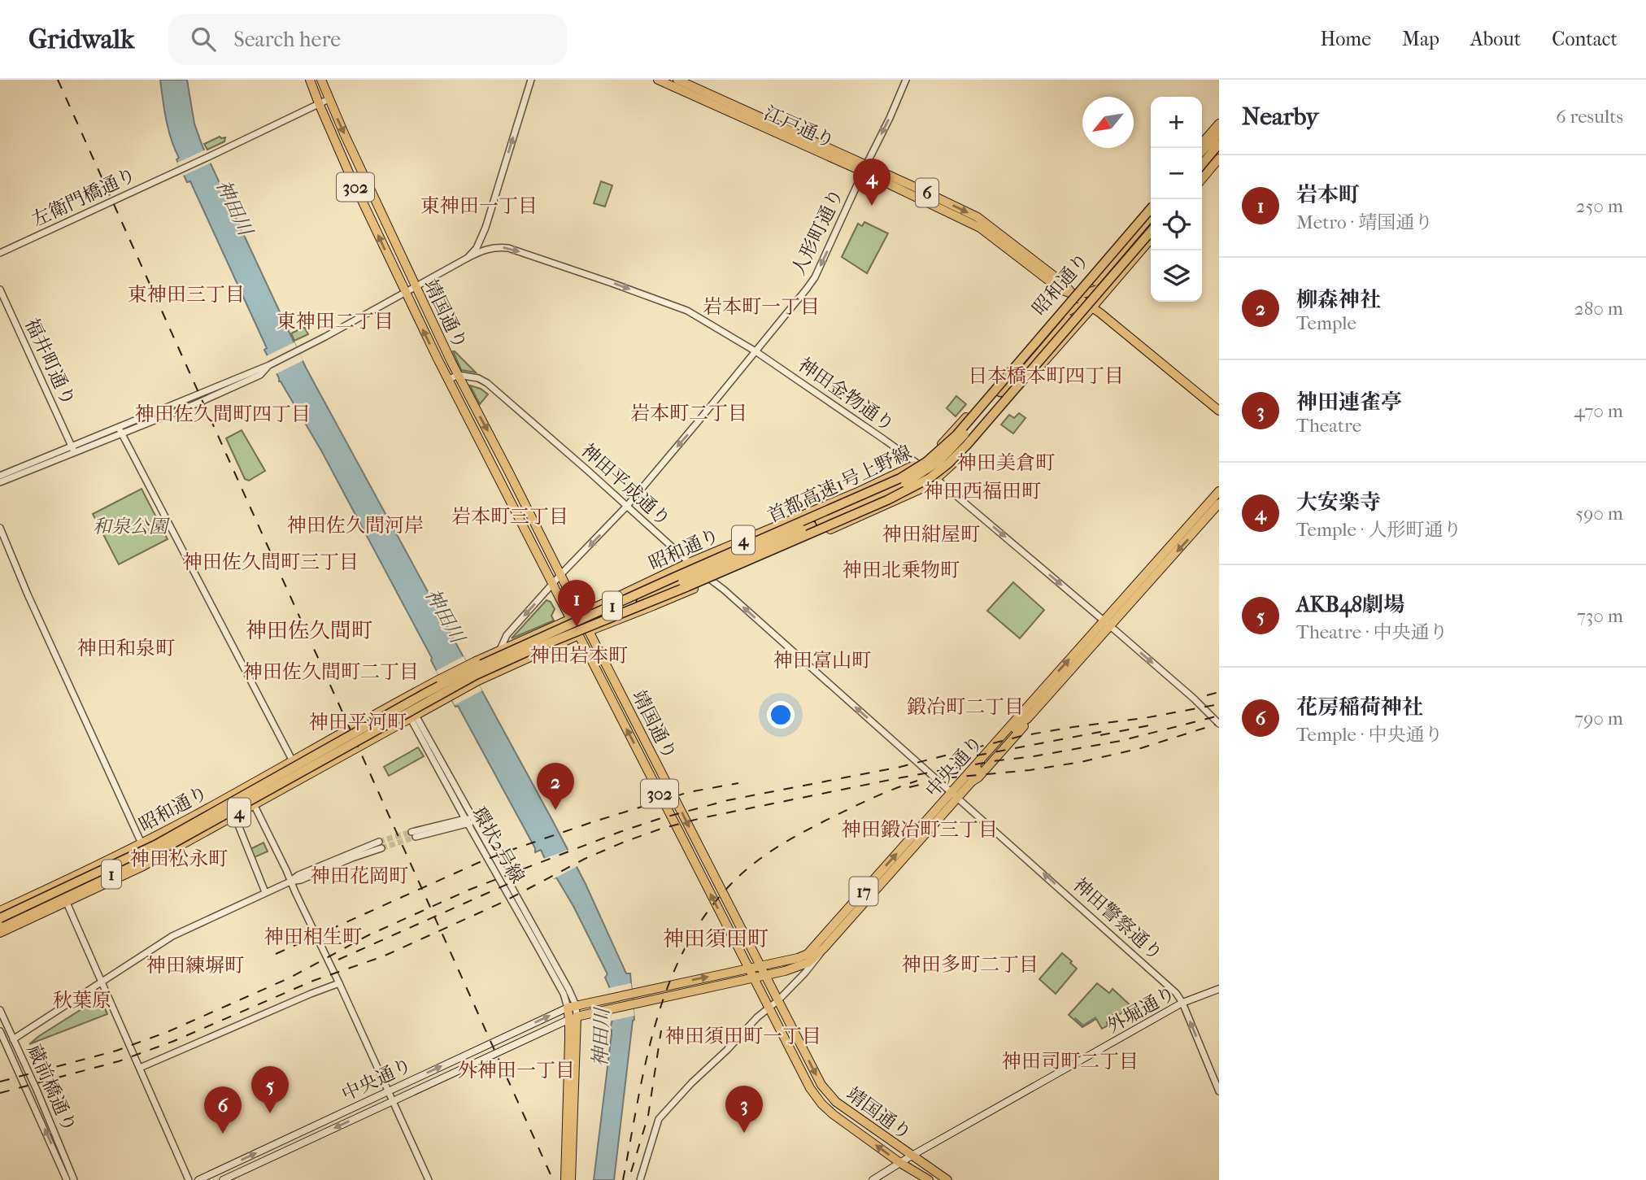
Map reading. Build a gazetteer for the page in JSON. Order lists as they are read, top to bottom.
{
  "streets": {
    "highway": ["首都高速1号上野線", "1"],
    "main road": [
      "江戸通り",
      "302",
      "6",
      "昭和通り",
      "靖国通り",
      "4",
      "中央通り",
      "17",
      "外堀通り"
    ],
    "street": [
      "左衛門橋通り",
      "人形町通り",
      "福井町通り",
      "神田金物通り",
      "神田平成通り",
      "環状2号線",
      "神田警察通り",
      "蔵前橋通り"
    ]
  },
  "crossings": [
    ["江戸通り", "人形町通り"],
    ["江戸通り", "昭和通り"],
    ["左衛門橋通り", "靖国通り"],
    ["人形町通り", "昭和通り"],
    ["人形町通り", "靖国通り"],
    ["人形町通り", "神田金物通り"],
    ["人形町通り", "神田平成通り"],
    ["人形町通り", "4"],
    ["昭和通り", "靖国通り"],
    ["昭和通り", "神田金物通り"],
    ["昭和通り", "神田平成通り"],
    ["昭和通り", "4"],
    ["昭和通り", "環状2号線"],
    ["靖国通り", "神田金物通り"],
    ["靖国通り", "神田平成通り"],
    ["靖国通り", "中央通り"],
    ["靖国通り", "外堀通り"],
    ["福井町通り", "神田金物通り"],
    ["神田金物通り", "中央通り"],
    ["神田平成通り", "中央通り"],
    ["神田平成通り", "神田警察通り"],
    ["4", "環状2号線"],
    ["中央通り", "環状2号線"],
    ["中央通り", "神田警察通り"],
    ["神田警察通り", "外堀通り"]
  ],
  "one_way": [
    "人形町通り",
    "神田金物通り",
    "神田平成通り",
    "神田警察通り"
  ],
  "districts": [
    "東神田一丁目",
    "東神田三丁目",
    "岩本町一丁目",
    "東神田二丁目",
    "日本橋本町四丁目",
    "岩本町二丁目",
    "神田佐久間町四丁目",
    "神田美倉町",
    "神田西福田町",
    "岩本町三丁目",
    "神田佐久間河岸",
    "神田紺屋町",
    "神田佐久間町三丁目",
    "神田北乗物町",
    "神田佐久間町",
    "神田和泉町",
    "神田岩本町",
    "神田富山町",
    "神田佐久間町二丁目",
    "鍛冶町二丁目",
    "神田平河町",
    "神田鍛冶町三丁目",
    "神田松永町",
    "神田花岡町",
    "神田相生町",
    "神田須田町",
    "神田多町二丁目",
    "神田練塀町",
    "秋葉原",
    "神田須田町一丁目",
    "神田司町二丁目",
    "外神田一丁目"
  ],
  "water": ["神田川"],
  "parks": ["和泉公園"],
  "north": "bottom left",
  "page": {
    "header": "Gridwalk",
    "search": "Search here",
    "nav": [
      "Home",
      "Map",
      "About",
      "Contact"
    ],
    "heading": ["Nearby", "6 results"],
    "map_buttons": ["+", "−"],
    "list": [
      {
        "mark": "1",
        "name": "岩本町",
        "note": "Metro · 靖国通り",
        "value": "250 m"
      },
      {
        "mark": "2",
        "name": "柳森神社",
        "note": "Temple",
        "value": "280 m"
      },
      {
        "mark": "3",
        "name": "神田連雀亭",
        "note": "Theatre",
        "value": "470 m"
      },
      {
        "mark": "4",
        "name": "大安楽寺",
        "note": "Temple · 人形町通り",
        "value": "590 m"
      },
      {
        "mark": "5",
        "name": "AKB48劇場",
        "note": "Theatre · 中央通り",
        "value": "730 m"
      },
      {
        "mark": "6",
        "name": "花房稲荷神社",
        "note": "Temple · 中央通り",
        "value": "790 m"
      }
    ],
    "pins": [
      "4",
      "1",
      "2",
      "5",
      "3",
      "6"
    ]
  }
}
